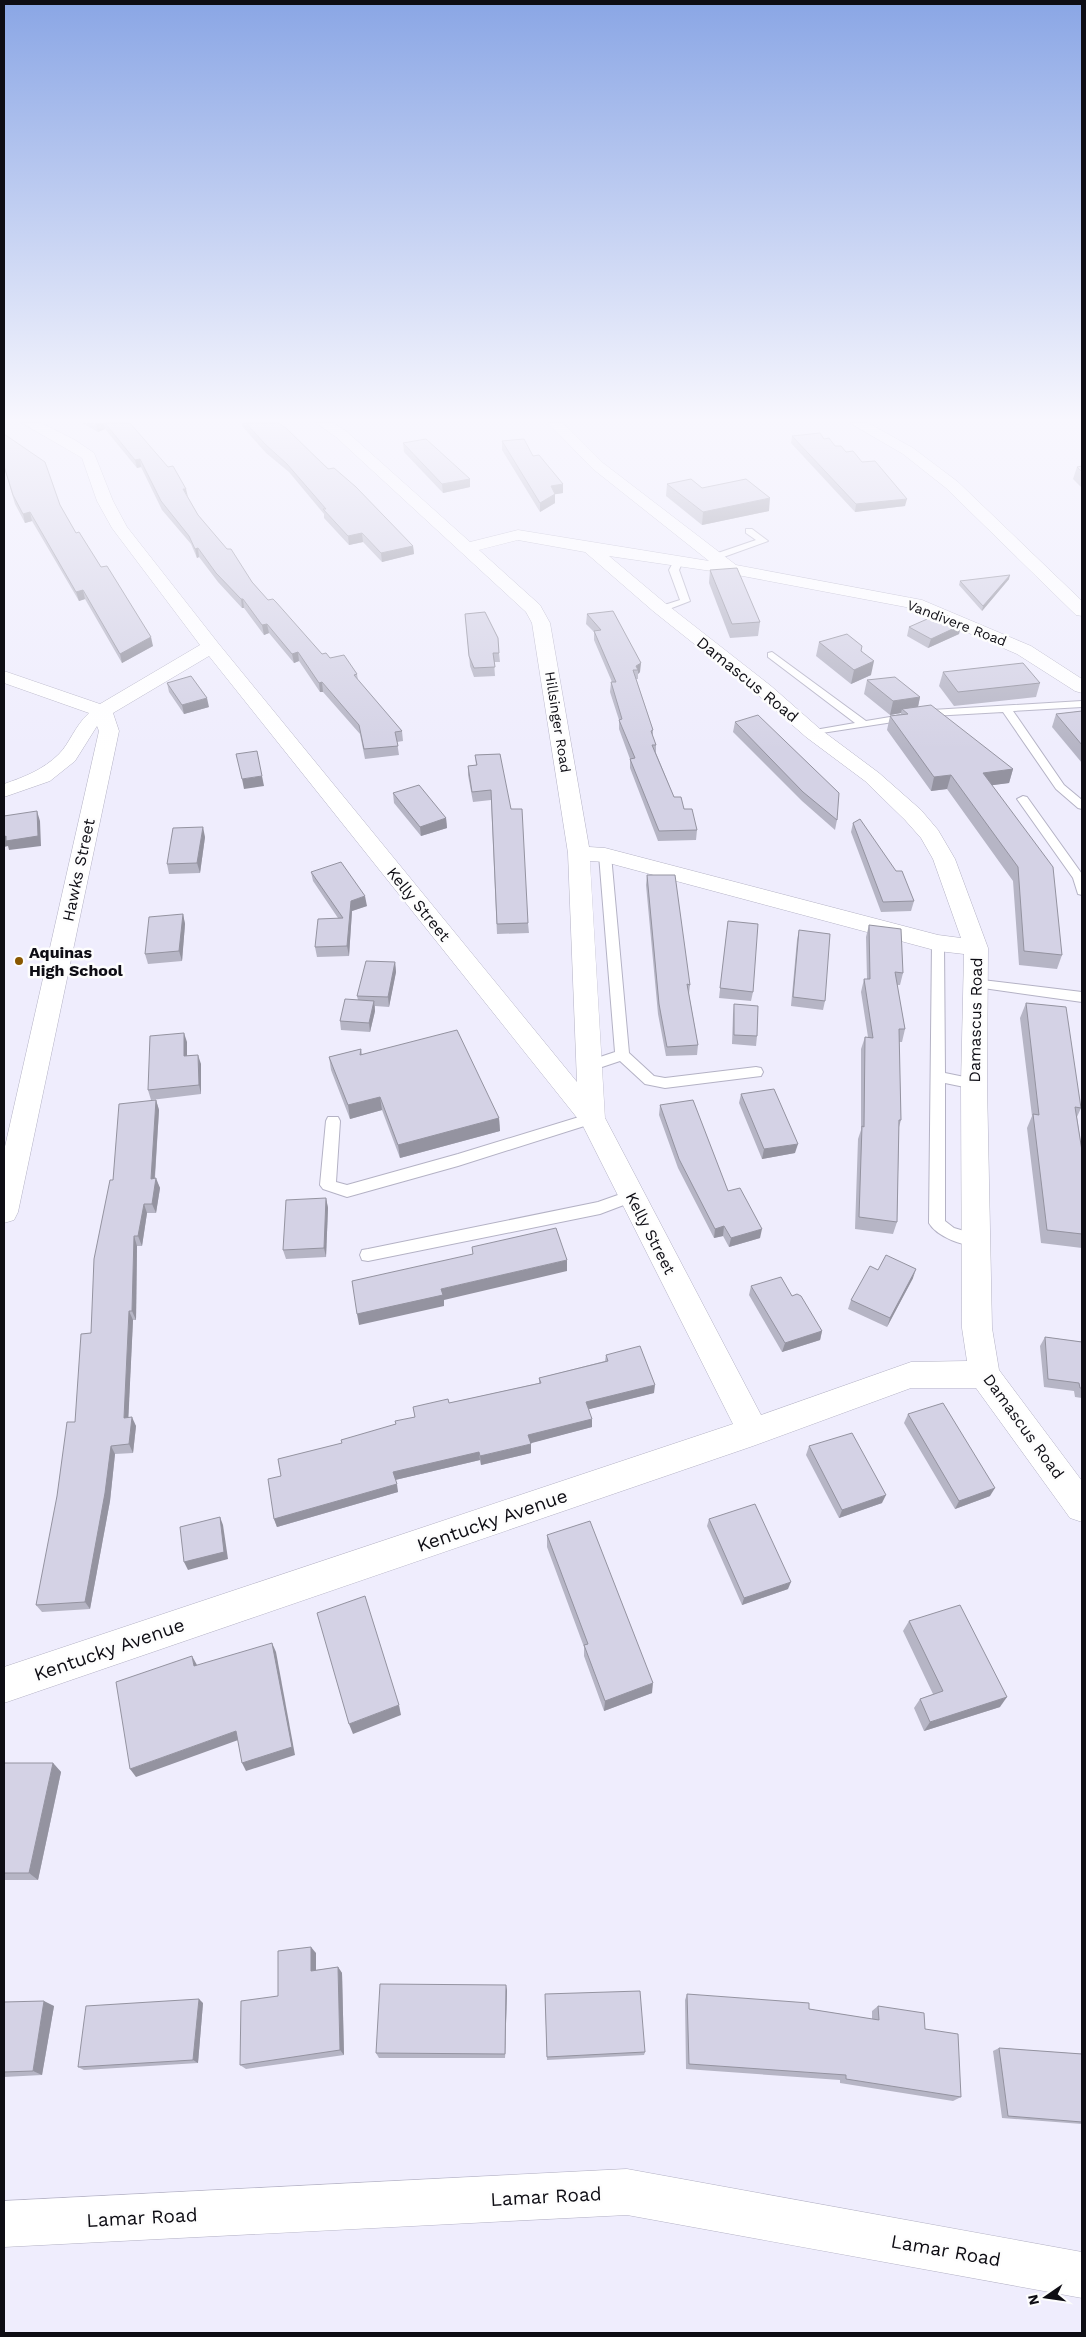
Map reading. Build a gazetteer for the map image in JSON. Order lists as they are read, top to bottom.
{
  "streets": {
    "street": [
      "Vandivere Road",
      "Damascus Road",
      "Hillsinger Road",
      "Hawks Street",
      "Kelly Street",
      "Kentucky Avenue",
      "Lamar Road"
    ]
  },
  "crossings": [
    ["Vandivere Road", "Damascus Road"],
    ["Vandivere Road", "Hillsinger Road"],
    ["Damascus Road", "Kentucky Avenue"],
    ["Hillsinger Road", "Kelly Street"],
    ["Kelly Street", "Kentucky Avenue"]
  ],
  "places": ["Aquinas High School"],
  "north": "left"
}
